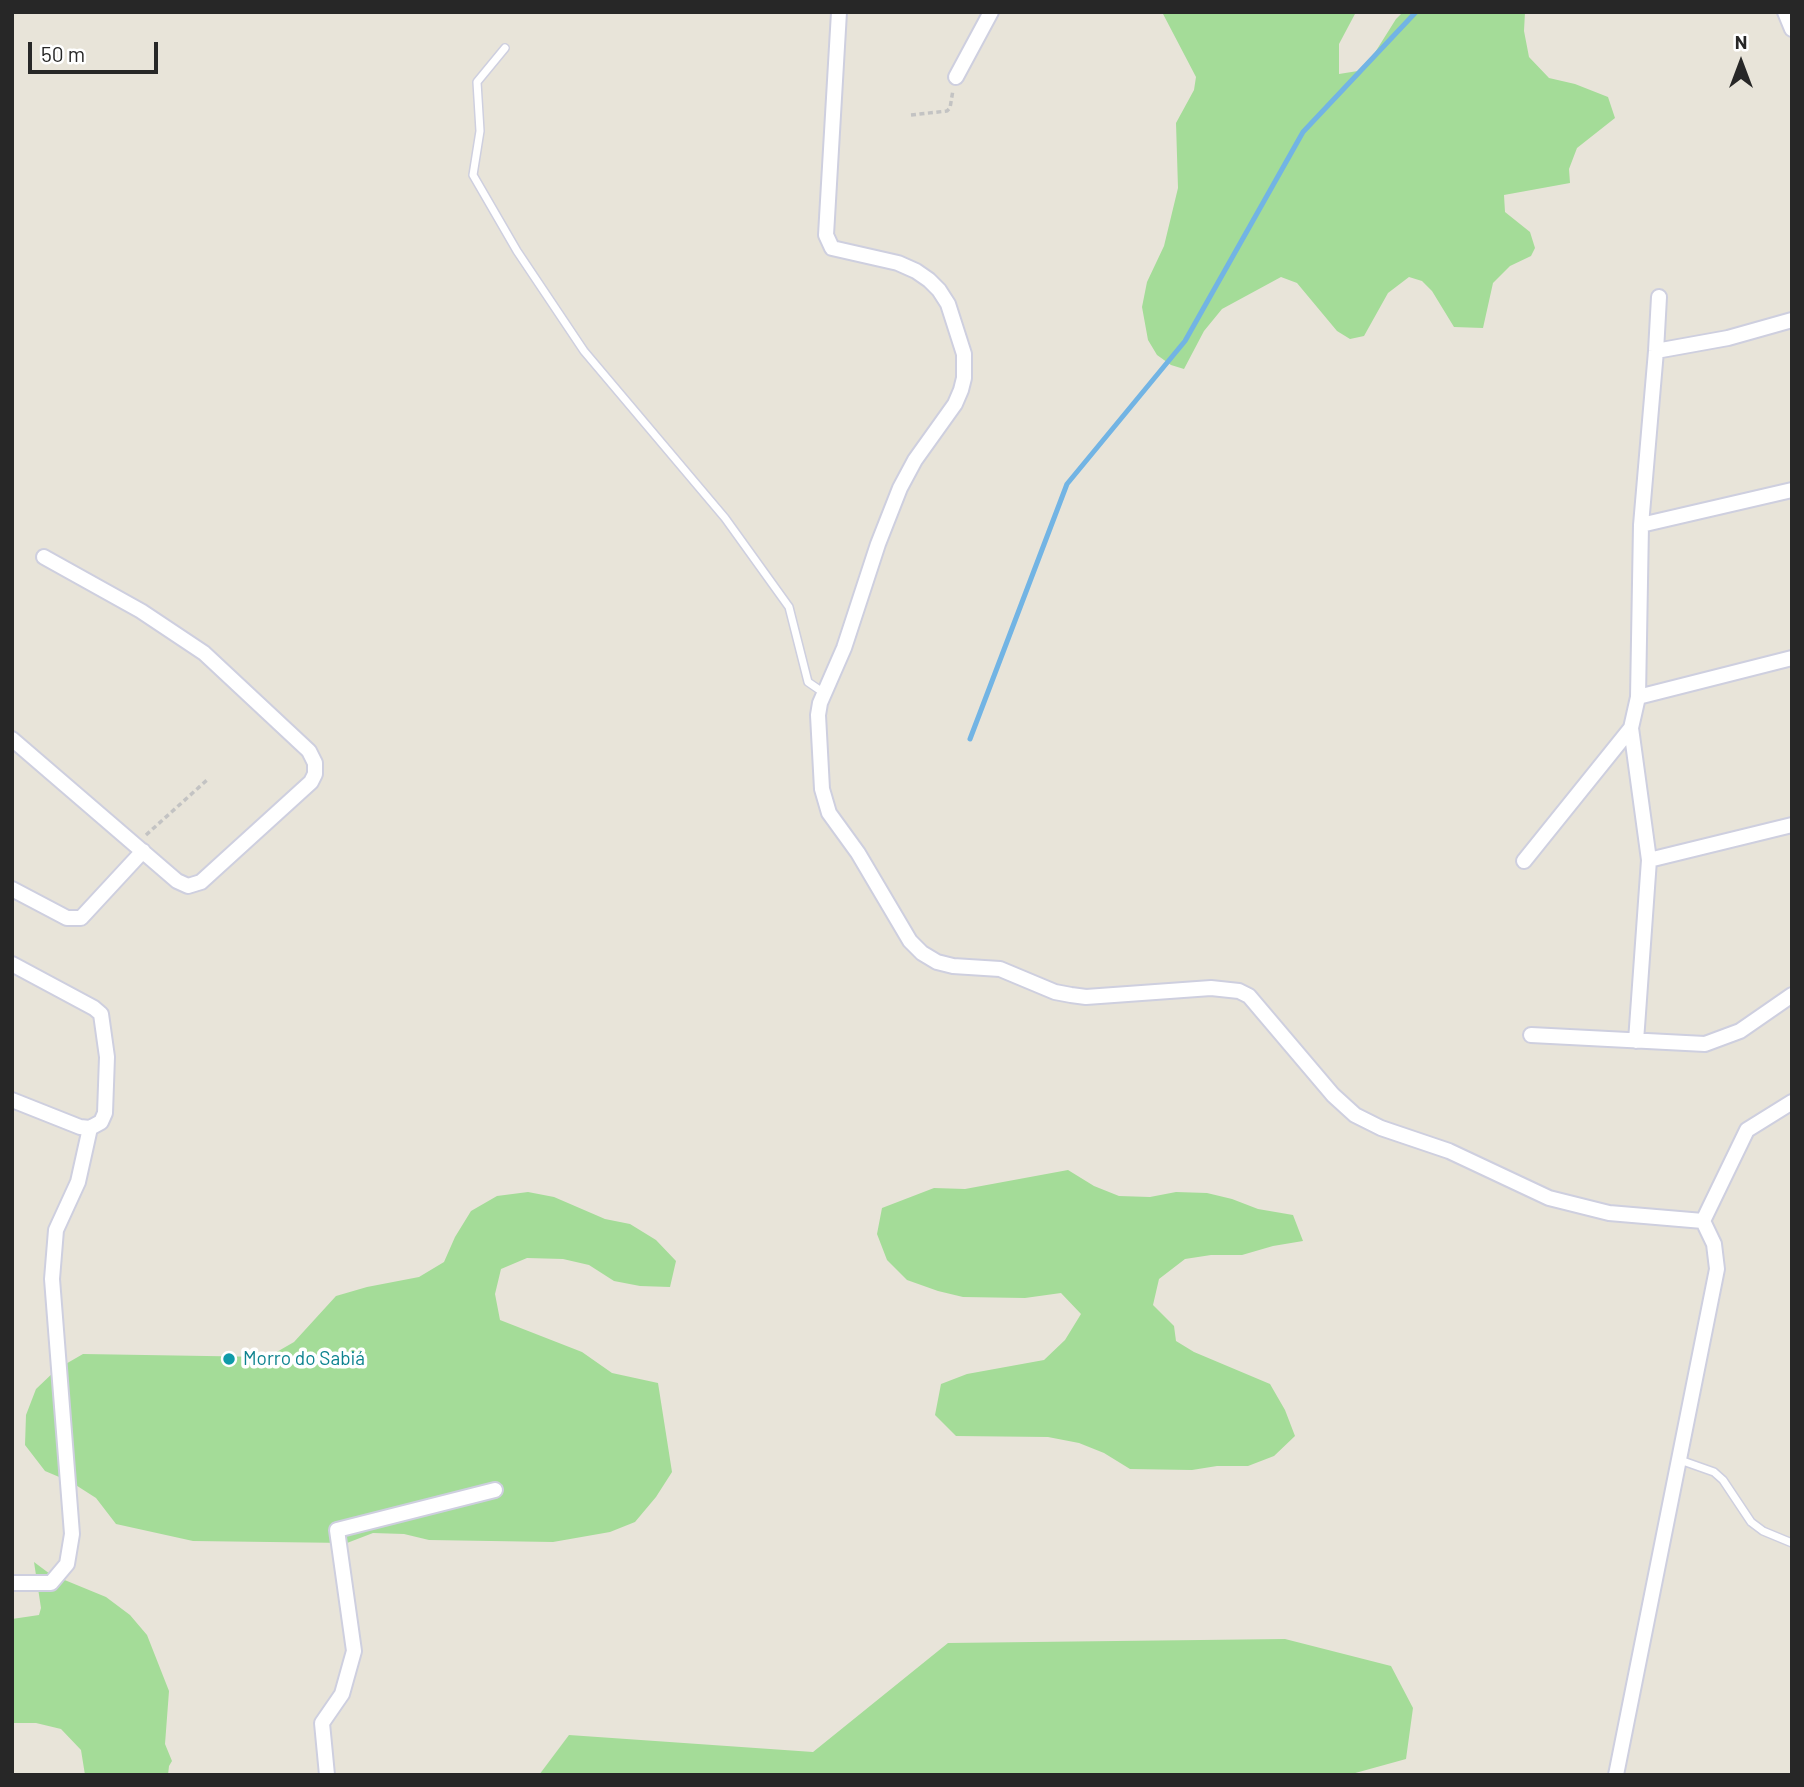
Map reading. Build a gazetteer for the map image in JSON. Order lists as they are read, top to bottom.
{
  "places": ["Morro do Sabiá"],
  "scale_bar": "50 m",
  "north": "top"
}
